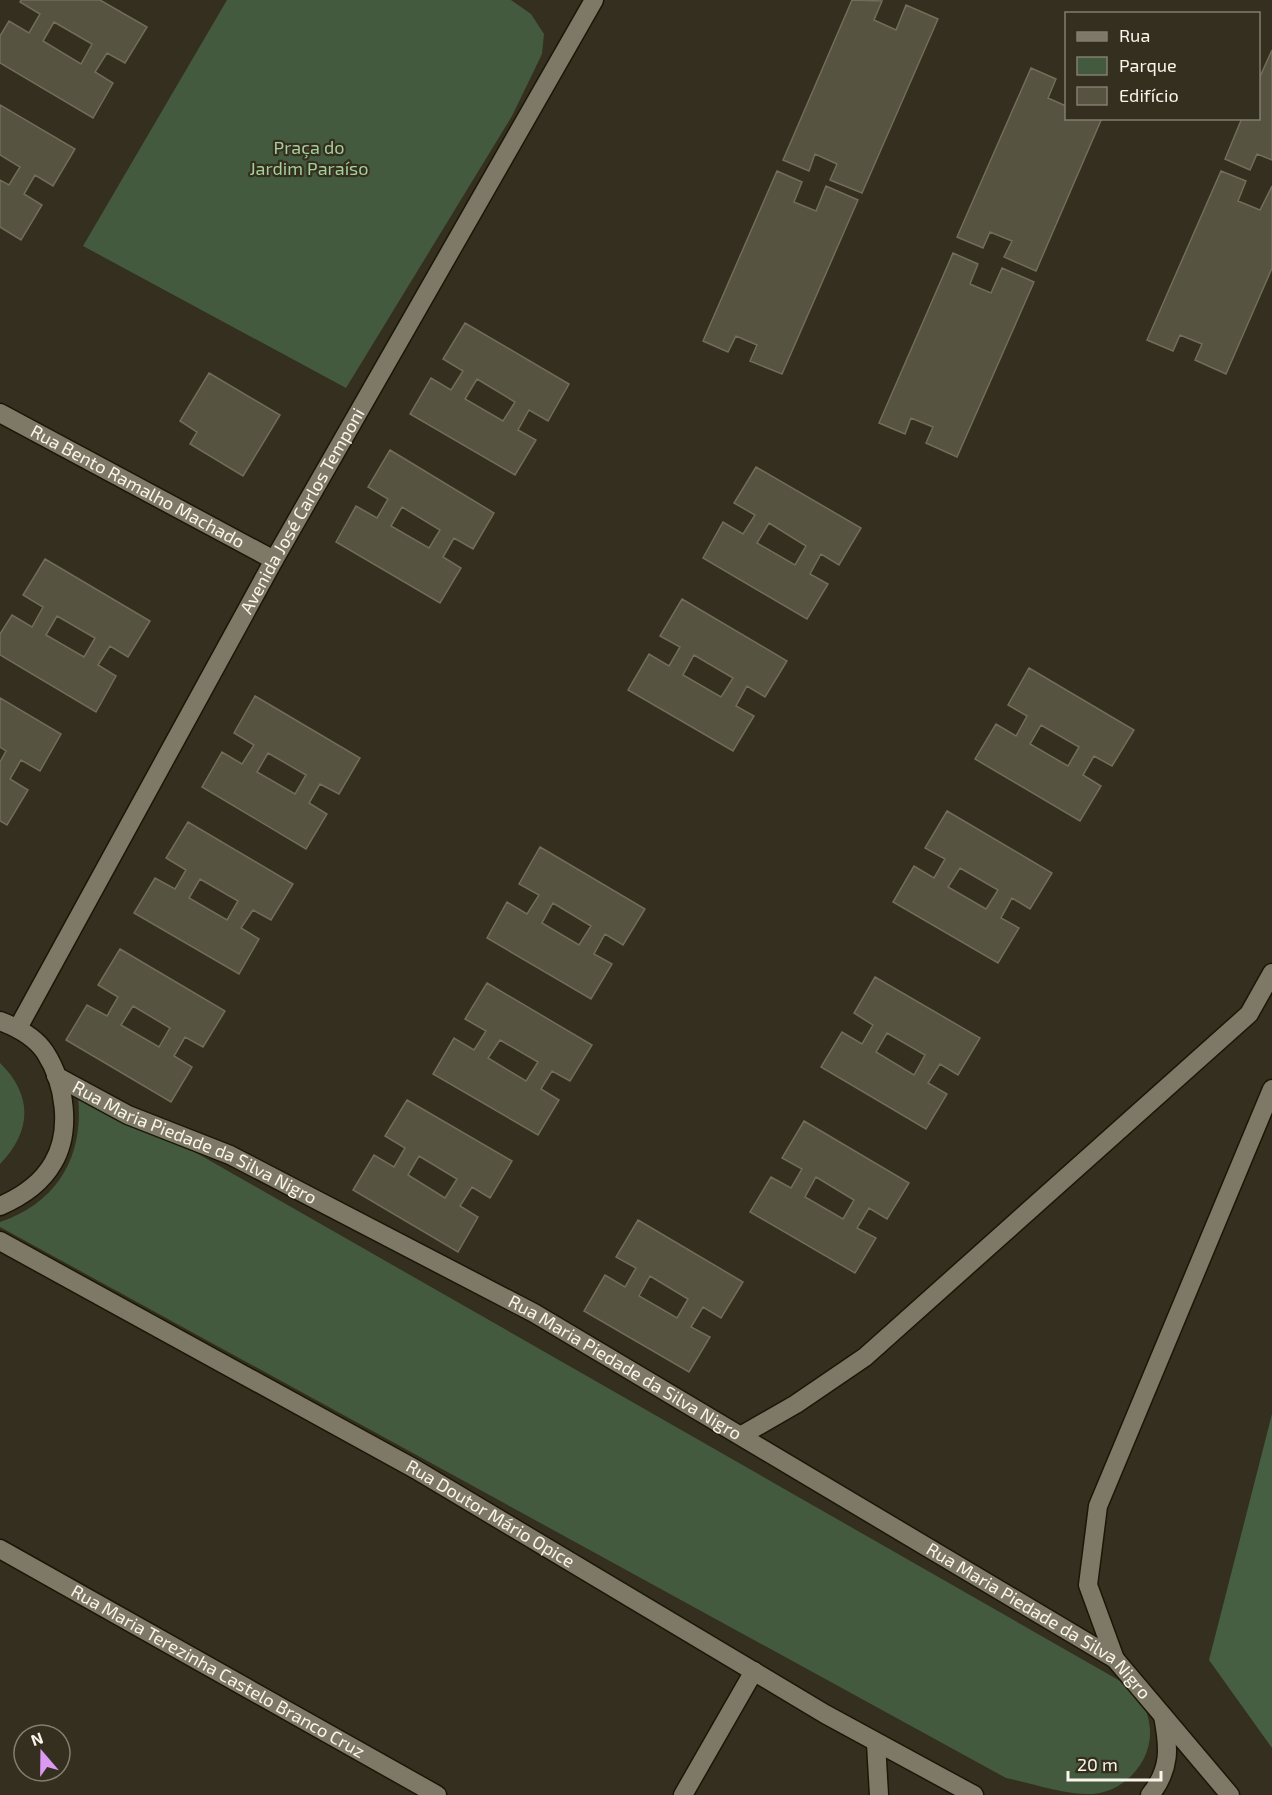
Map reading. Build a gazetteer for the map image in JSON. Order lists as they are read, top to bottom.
{
  "streets": {
    "street": [
      "Rua Bento Ramalho Machado",
      "Avenida José Carlos Temponi",
      "Rua Maria Piedade da Silva Nigro",
      "Rua Doutor Mário Opice",
      "Rua Maria Terezinha Castelo Branco Cruz"
    ]
  },
  "crossings": [
    ["Rua Bento Ramalho Machado", "Avenida José Carlos Temponi"]
  ],
  "parks": ["Praça do Jardim Paraíso"],
  "legend": ["Rua", "Parque", "Edifício"],
  "scale_bar": "20 m",
  "north": "top"
}
